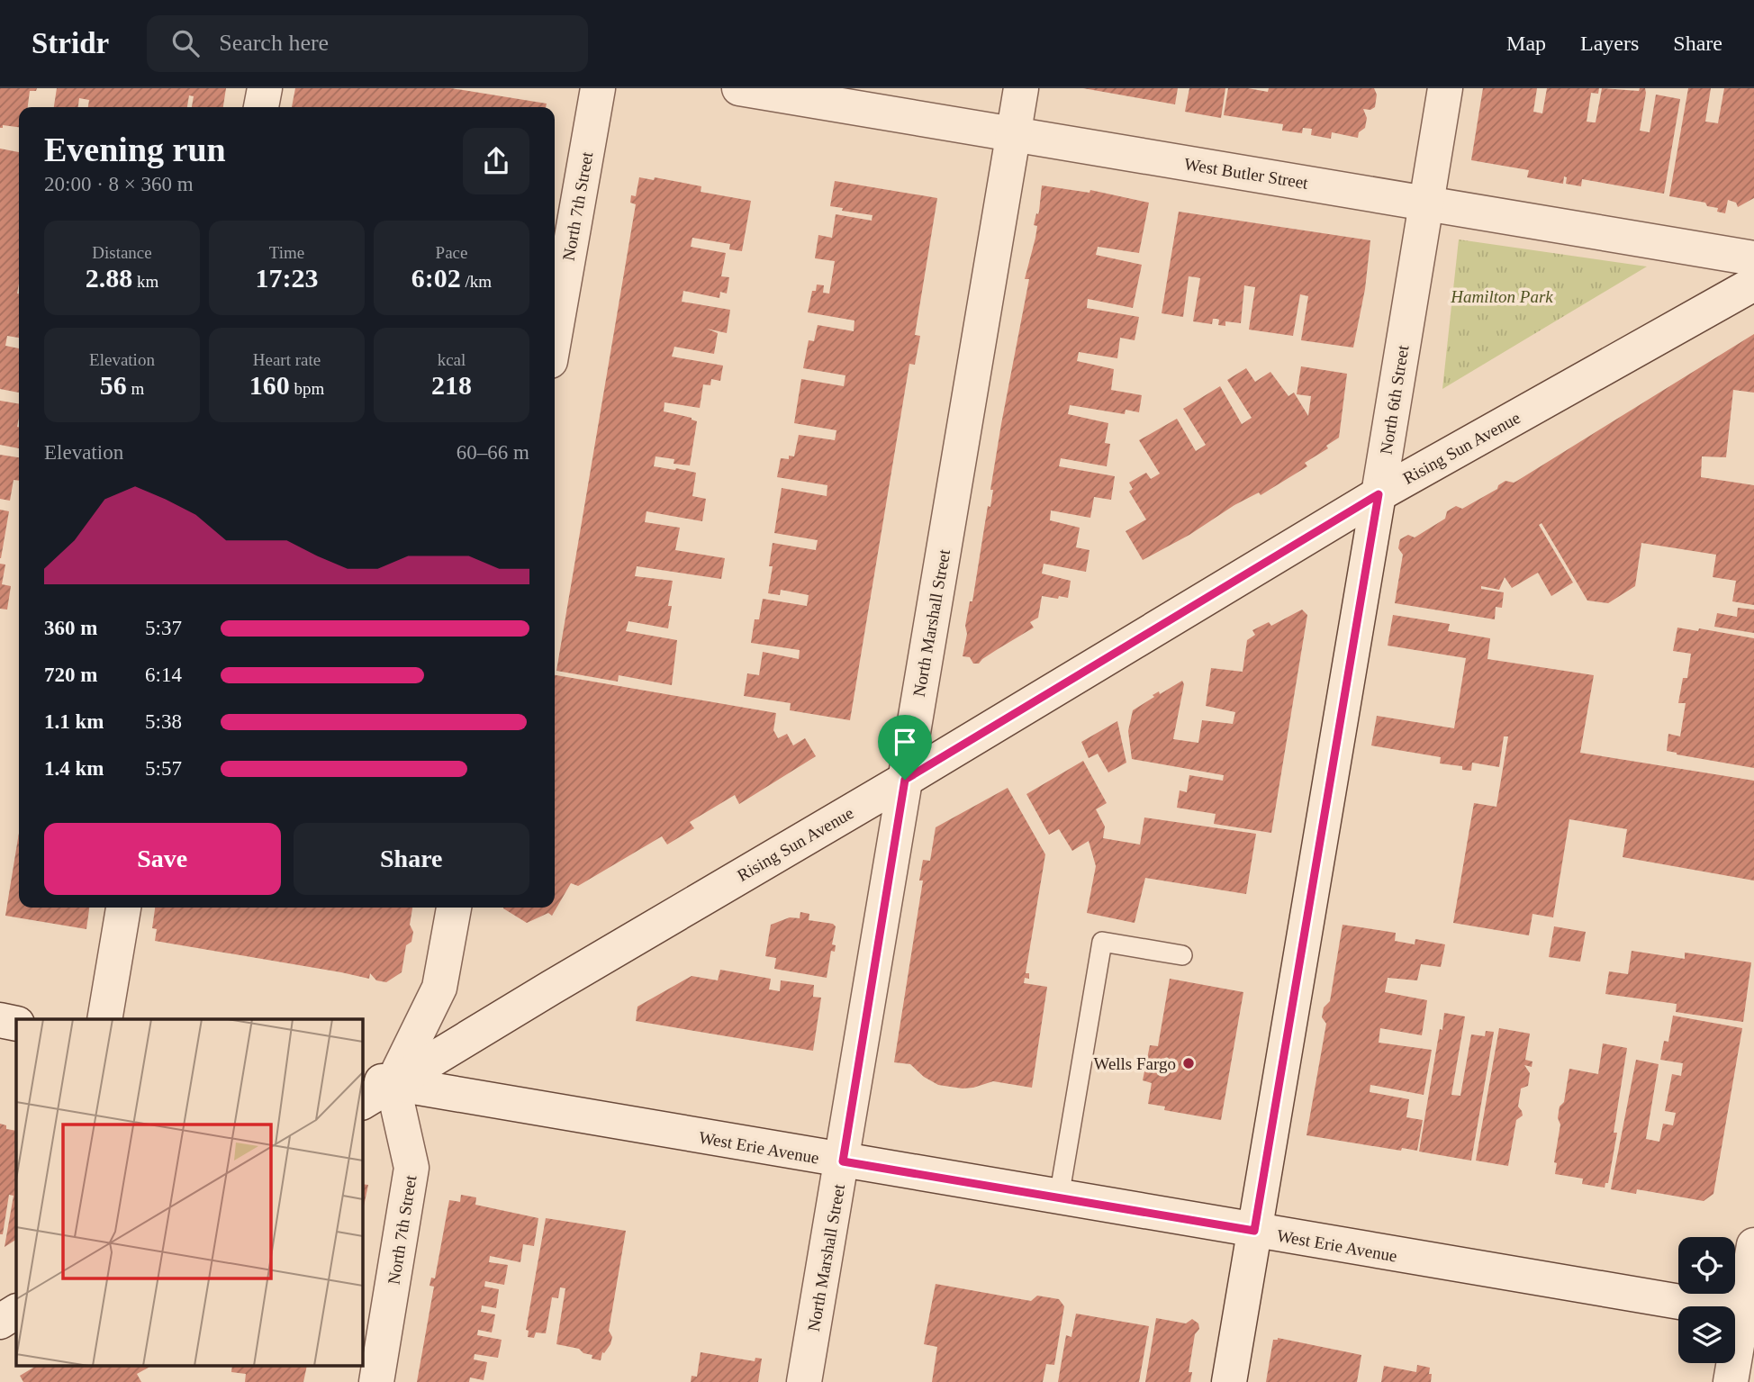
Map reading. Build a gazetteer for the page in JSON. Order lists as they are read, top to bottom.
{
  "streets": {
    "street": [
      "West Butler Street",
      "North 7th Street",
      "North 6th Street",
      "Rising Sun Avenue",
      "North Marshall Street",
      "West Erie Avenue"
    ]
  },
  "crossings": [
    ["West Butler Street", "North 6th Street"],
    ["West Butler Street", "North Marshall Street"],
    ["North 7th Street", "Rising Sun Avenue"],
    ["North 7th Street", "West Erie Avenue"],
    ["North 6th Street", "Rising Sun Avenue"],
    ["North 6th Street", "West Erie Avenue"],
    ["Rising Sun Avenue", "North Marshall Street"],
    ["Rising Sun Avenue", "West Erie Avenue"],
    ["North Marshall Street", "West Erie Avenue"]
  ],
  "parks": ["Hamilton Park"],
  "places": ["Wells Fargo"],
  "page": {
    "header": "Stridr",
    "search": "Search here",
    "nav": ["Map", "Layers", "Share"],
    "heading": ["Evening run", "20:00 · 8 × 360 m"],
    "stats": [
      ["Distance", "2.88 km"],
      ["Time", "17:23"],
      ["Pace", "6:02 /km"],
      ["Elevation", "56 m"],
      ["Heart rate", "160 bpm"],
      ["kcal", "218"]
    ],
    "chart": ["Elevation", "60–66 m"],
    "list": [
      {
        "name": "360 m",
        "note": "5:37"
      },
      {
        "name": "720 m",
        "note": "6:14"
      },
      {
        "name": "1.1 km",
        "note": "5:38"
      },
      {
        "name": "1.4 km",
        "note": "5:57"
      }
    ],
    "buttons": ["Save", "Share"]
  }
}
